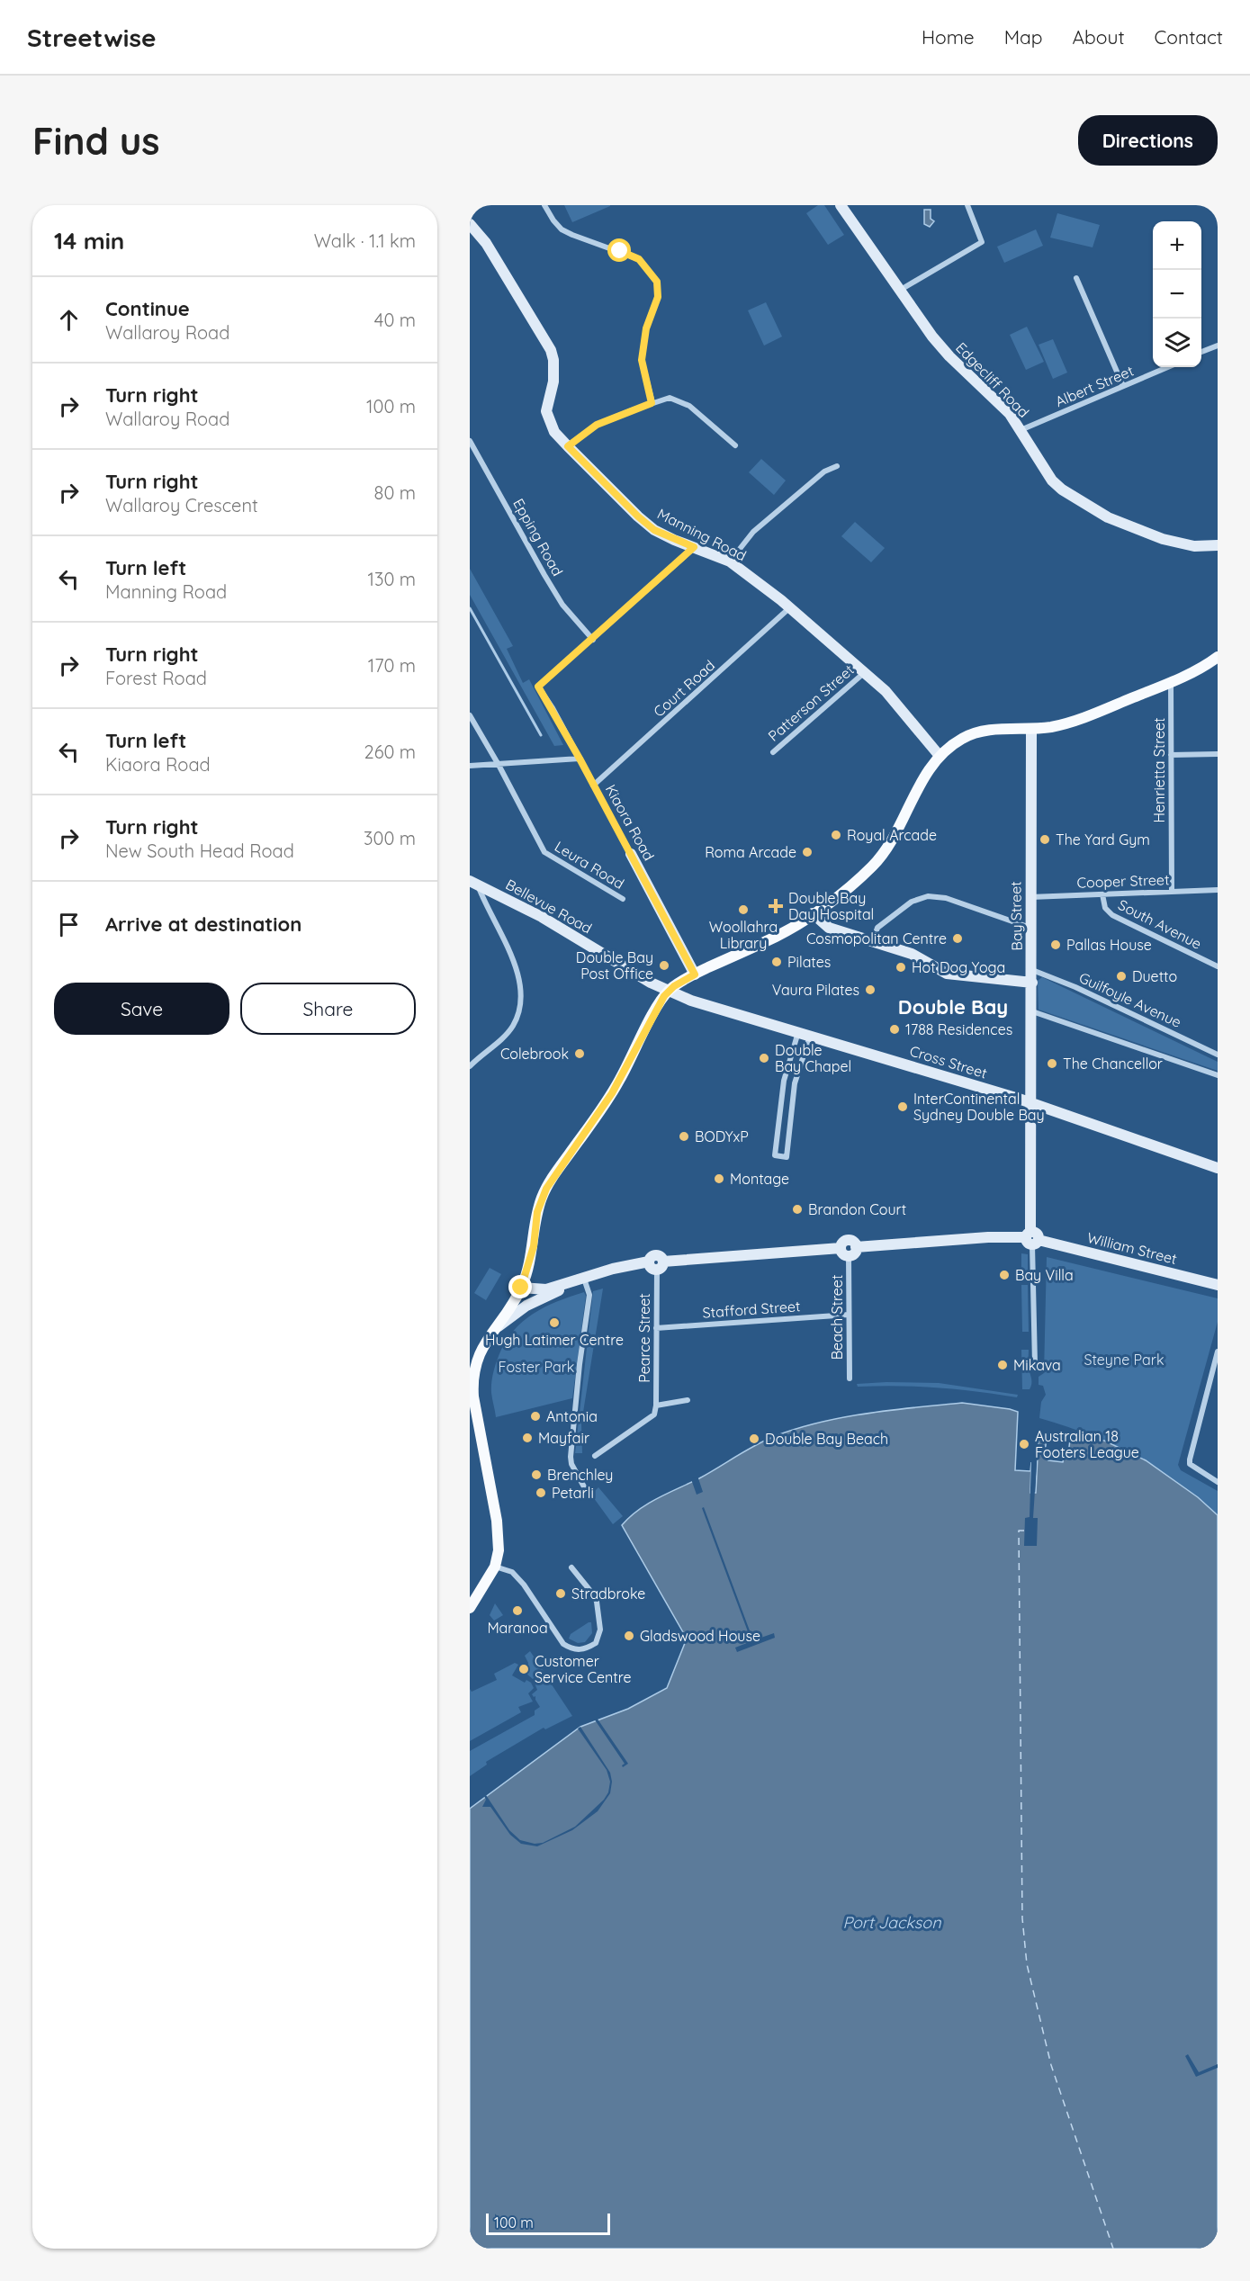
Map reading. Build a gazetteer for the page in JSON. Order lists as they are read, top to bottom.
{
  "streets": {
    "street": [
      "Edgecliff Road",
      "Albert Street",
      "Manning Road",
      "Epping Road",
      "Court Road",
      "Patterson Street",
      "Henrietta Street",
      "Kiaora Road",
      "Leura Road",
      "Cooper Street",
      "Bellevue Road",
      "Bay Street",
      "South Avenue",
      "Guilfoyle Avenue",
      "Cross Street",
      "William Street",
      "Stafford Street",
      "Beach Street",
      "Pearce Street"
    ]
  },
  "crossings": [
    ["Edgecliff Road", "Albert Street"],
    ["Manning Road", "Court Road"],
    ["Manning Road", "Patterson Street"],
    ["Epping Road", "Kiaora Road"],
    ["Court Road", "Kiaora Road"],
    ["Henrietta Street", "Cooper Street"],
    ["Cooper Street", "Bay Street"],
    ["Cooper Street", "South Avenue"],
    ["Bellevue Road", "Cross Street"],
    ["Bay Street", "Guilfoyle Avenue"],
    ["Bay Street", "Cross Street"],
    ["Bay Street", "William Street"],
    ["William Street", "Beach Street"],
    ["William Street", "Pearce Street"],
    ["Stafford Street", "Beach Street"],
    ["Stafford Street", "Pearce Street"]
  ],
  "districts": ["Double Bay"],
  "water": ["Port Jackson"],
  "parks": ["Steyne Park", "Foster Park"],
  "places": {
    "other": [
      "Royal Arcade",
      "The Yard Gym",
      "Roma Arcade",
      "Woollahra Library",
      "Cosmopolitan Centre",
      "Pallas House",
      "Pilates",
      "Double Bay Post Office",
      "Hot Dog Yoga",
      "Duetto",
      "Vaura Pilates",
      "1788 Residences",
      "Colebrook",
      "Double Bay Chapel",
      "The Chancellor",
      "InterContinental Sydney Double Bay",
      "BODYxP",
      "Montage",
      "Brandon Court",
      "Bay Villa",
      "Hugh Latimer Centre",
      "Mikava",
      "Antonia",
      "Mayfair",
      "Double Bay Beach",
      "Australian 18 Footers League",
      "Brenchley",
      "Petarli",
      "Stradbroke",
      "Maranoa",
      "Gladswood House",
      "Customer Service Centre"
    ],
    "health": ["Double Bay Day Hospital"]
  },
  "scale_bar": "100 m",
  "page": {
    "header": "Streetwise",
    "nav": [
      "Home",
      "Map",
      "About",
      "Contact"
    ],
    "buttons": [
      "Directions",
      ["Save", "Share"]
    ],
    "title": "Find us",
    "heading": ["14 min", "Walk · 1.1 km"],
    "map_buttons": ["+", "−"],
    "list": [
      ["Continue", "Wallaroy Road", "40 m"],
      ["Turn right", "Wallaroy Road", "100 m"],
      ["Turn right", "Wallaroy Crescent", "80 m"],
      ["Turn left", "Manning Road", "130 m"],
      ["Turn right", "Forest Road", "170 m"],
      ["Turn left", "Kiaora Road", "260 m"],
      ["Turn right", "New South Head Road", "300 m"],
      "Arrive at destination"
    ],
    "scale": "100 m"
  }
}
